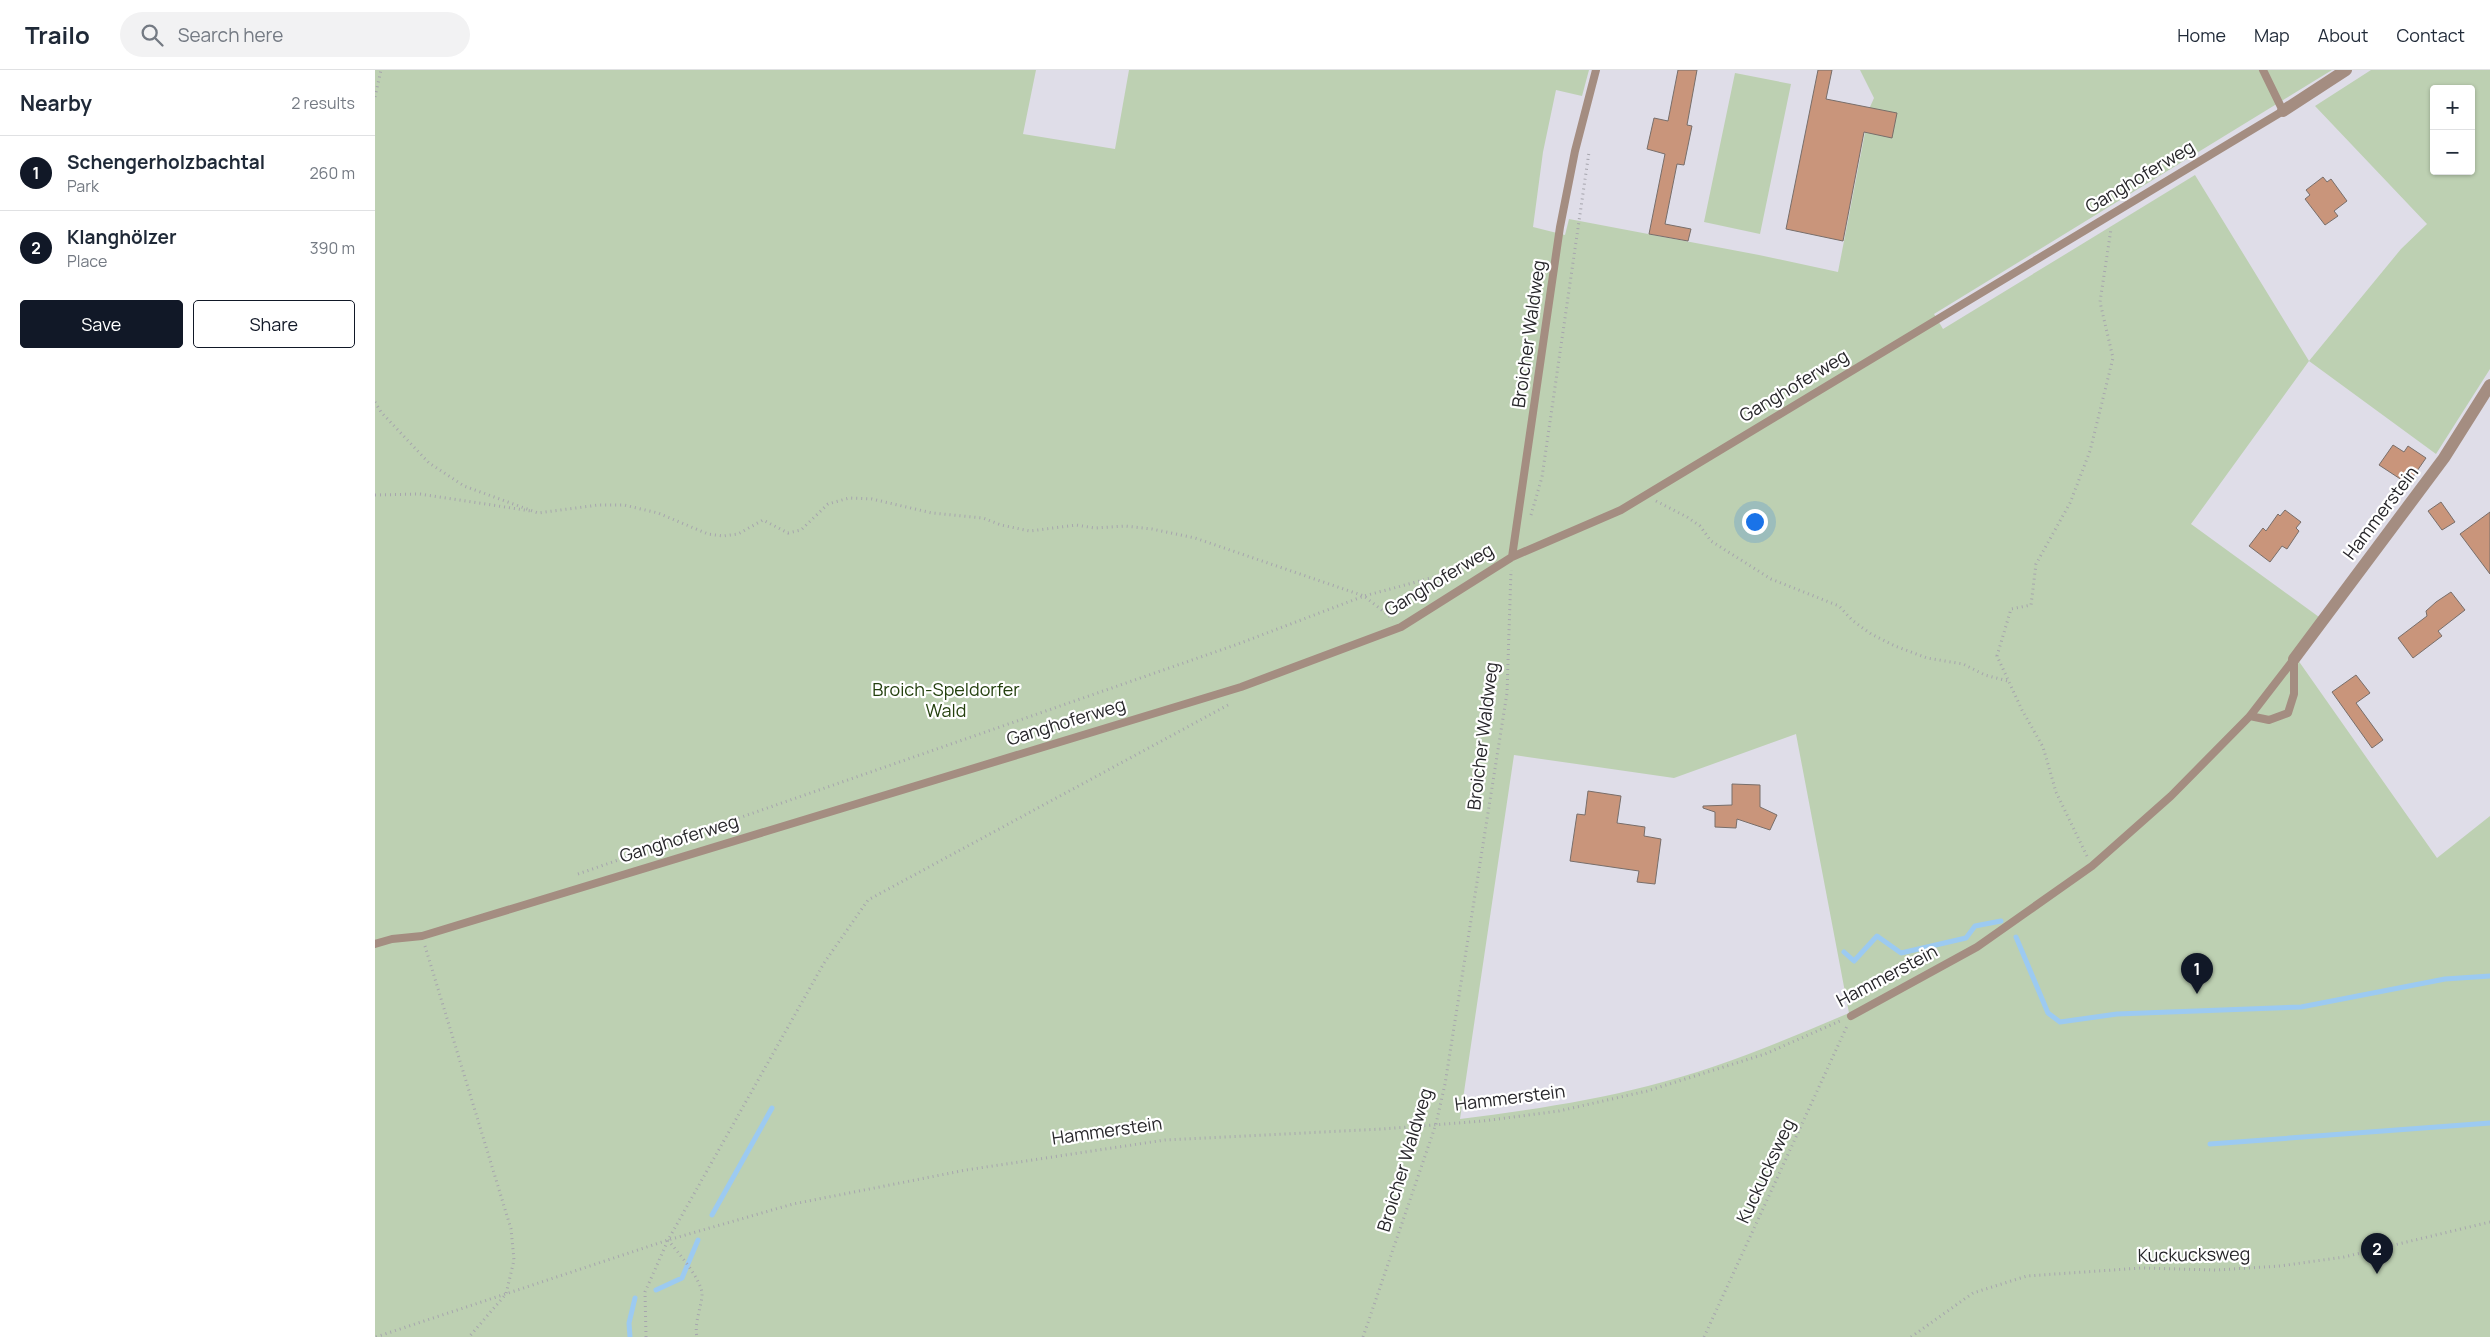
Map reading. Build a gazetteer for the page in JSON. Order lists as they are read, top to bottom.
{
  "streets": {
    "street": ["Ganghoferweg", "Hammerstein"],
    "lane": ["Broicher Waldweg"],
    "path": ["Kuckucksweg"]
  },
  "crossings": [
    ["Ganghoferweg", "Broicher Waldweg"],
    ["Broicher Waldweg", "Hammerstein"],
    ["Hammerstein", "Kuckucksweg"]
  ],
  "parks": ["Broich-Speldorfer Wald"],
  "page": {
    "header": "Trailo",
    "search": "Search here",
    "nav": [
      "Home",
      "Map",
      "About",
      "Contact"
    ],
    "heading": ["Nearby", "2 results"],
    "map_buttons": ["+", "−"],
    "list": [
      {
        "mark": "1",
        "name": "Schengerholzbachtal",
        "note": "Park",
        "value": "260 m"
      },
      {
        "mark": "2",
        "name": "Klanghölzer",
        "note": "Place",
        "value": "390 m"
      }
    ],
    "buttons": ["Save", "Share"],
    "pins": ["1", "2"]
  }
}
